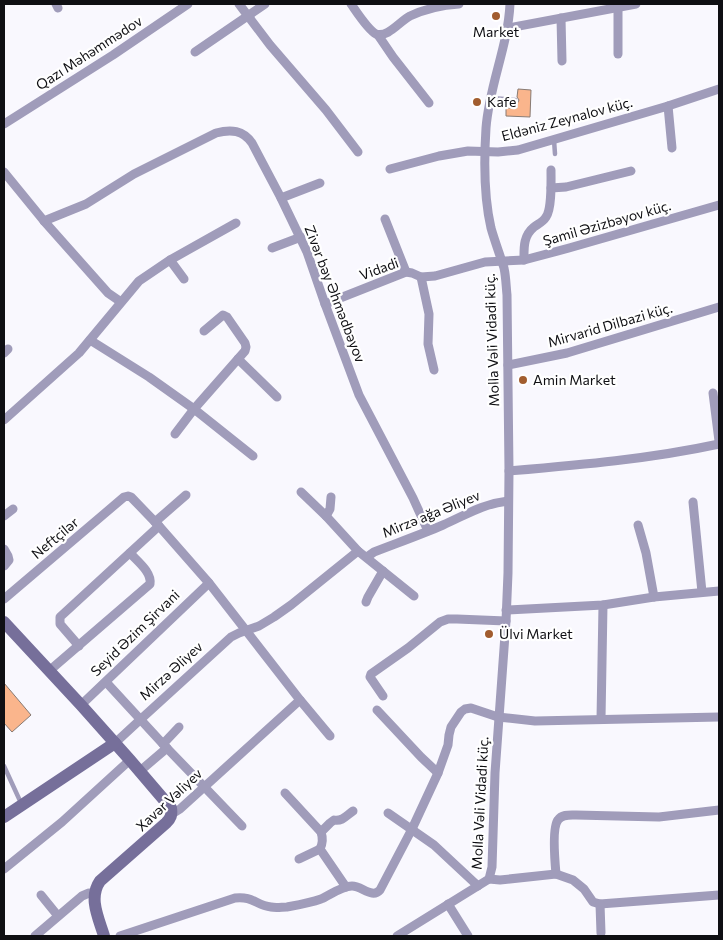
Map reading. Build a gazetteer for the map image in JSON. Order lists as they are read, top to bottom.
{
  "streets": {
    "street": [
      "Qazı Məhəmmədov",
      "Eldəniz Zeynalov küç.",
      "Şamil Əzizbəyov küç.",
      "Vidadi",
      "Zivər bəy Əhmədbəyov",
      "Mirvarid Dilbazi küç.",
      "Molla Vəli Vidadi küç.",
      "Mirzə ağa Əliyev",
      "Neftçilər",
      "Seyid Əzim Şirvani",
      "Mirzə Əliyev",
      "Xavər Vəliyev"
    ]
  },
  "crossings": [
    ["Eldəniz Zeynalov küç.", "Molla Vəli Vidadi küç."],
    ["Şamil Əzizbəyov küç.", "Vidadi"],
    ["Şamil Əzizbəyov küç.", "Molla Vəli Vidadi küç."],
    ["Vidadi", "Zivər bəy Əhmədbəyov"],
    ["Vidadi", "Molla Vəli Vidadi küç."],
    ["Zivər bəy Əhmədbəyov", "Mirzə ağa Əliyev"],
    ["Mirvarid Dilbazi küç.", "Molla Vəli Vidadi küç."],
    ["Molla Vəli Vidadi küç.", "Mirzə ağa Əliyev"]
  ],
  "places": [
    "Market",
    "Kafe",
    "Amin Market",
    "Ülvi Market"
  ]
}
